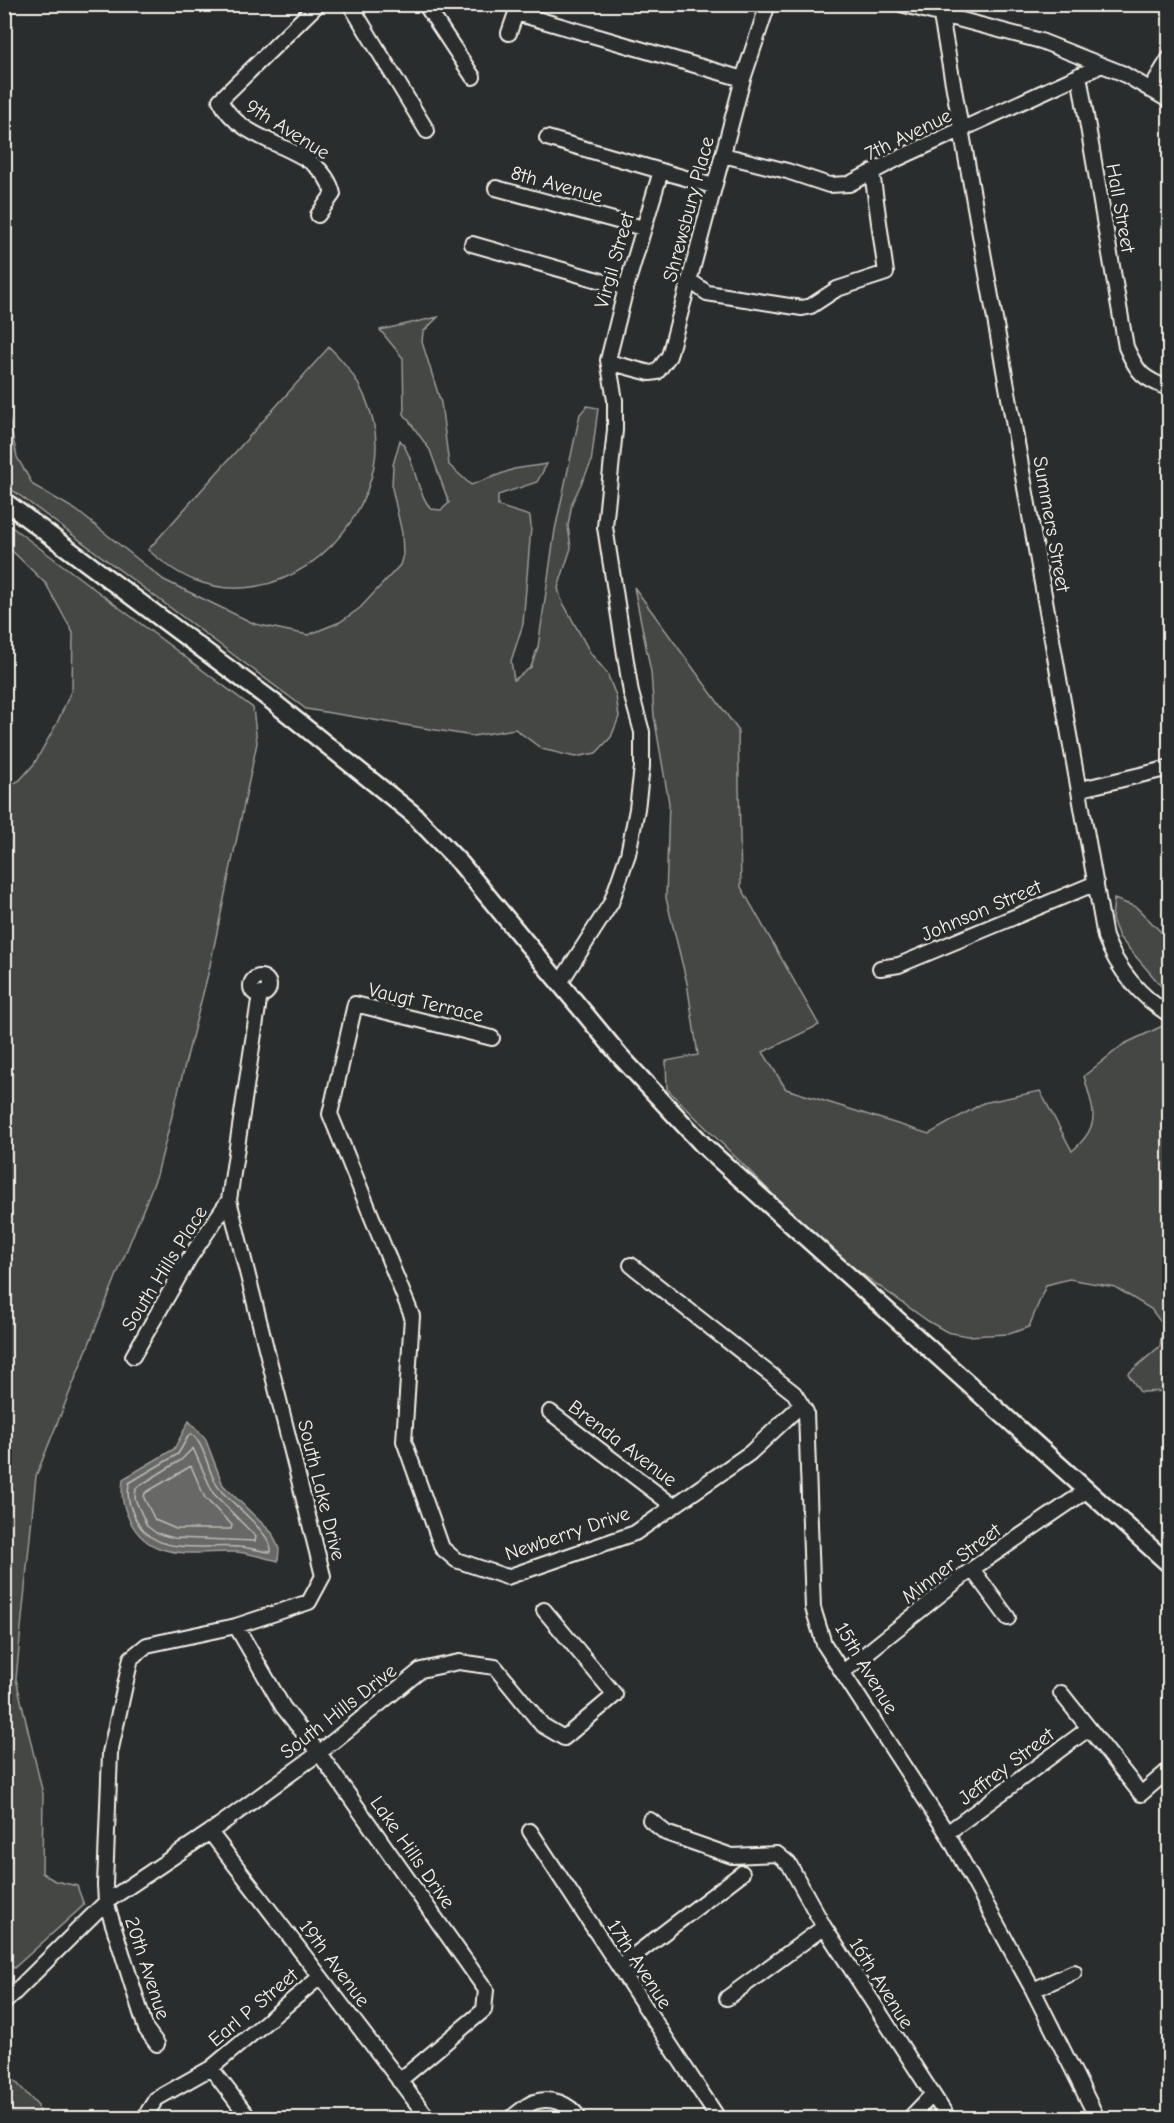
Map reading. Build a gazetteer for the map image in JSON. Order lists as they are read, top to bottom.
{
  "streets": {
    "street": [
      "9th Avenue",
      "7th Avenue",
      "8th Avenue",
      "Hall Street",
      "Shrewsbury Place",
      "Virgil Street",
      "Summers Street",
      "Johnson Street",
      "Vaugt Terrace",
      "South Hills Place",
      "Brenda Avenue",
      "South Lake Drive",
      "Newberry Drive",
      "Minner Street",
      "15th Avenue",
      "South Hills Drive",
      "Jeffrey Street",
      "Lake Hills Drive",
      "19th Avenue",
      "17th Avenue",
      "20th Avenue",
      "16th Avenue",
      "Earl P Street"
    ]
  },
  "crossings": [
    ["7th Avenue", "Hall Street"],
    ["7th Avenue", "Shrewsbury Place"],
    ["7th Avenue", "Summers Street"],
    ["8th Avenue", "Virgil Street"],
    ["Shrewsbury Place", "Virgil Street"],
    ["Summers Street", "Johnson Street"],
    ["Vaugt Terrace", "Newberry Drive"],
    ["South Hills Place", "South Lake Drive"],
    ["Brenda Avenue", "Newberry Drive"],
    ["South Lake Drive", "South Hills Drive"],
    ["South Lake Drive", "Lake Hills Drive"],
    ["South Lake Drive", "20th Avenue"],
    ["Newberry Drive", "15th Avenue"],
    ["Minner Street", "15th Avenue"],
    ["15th Avenue", "Jeffrey Street"],
    ["South Hills Drive", "Lake Hills Drive"],
    ["South Hills Drive", "19th Avenue"],
    ["South Hills Drive", "20th Avenue"],
    ["Lake Hills Drive", "19th Avenue"],
    ["19th Avenue", "Earl P Street"]
  ]
}
